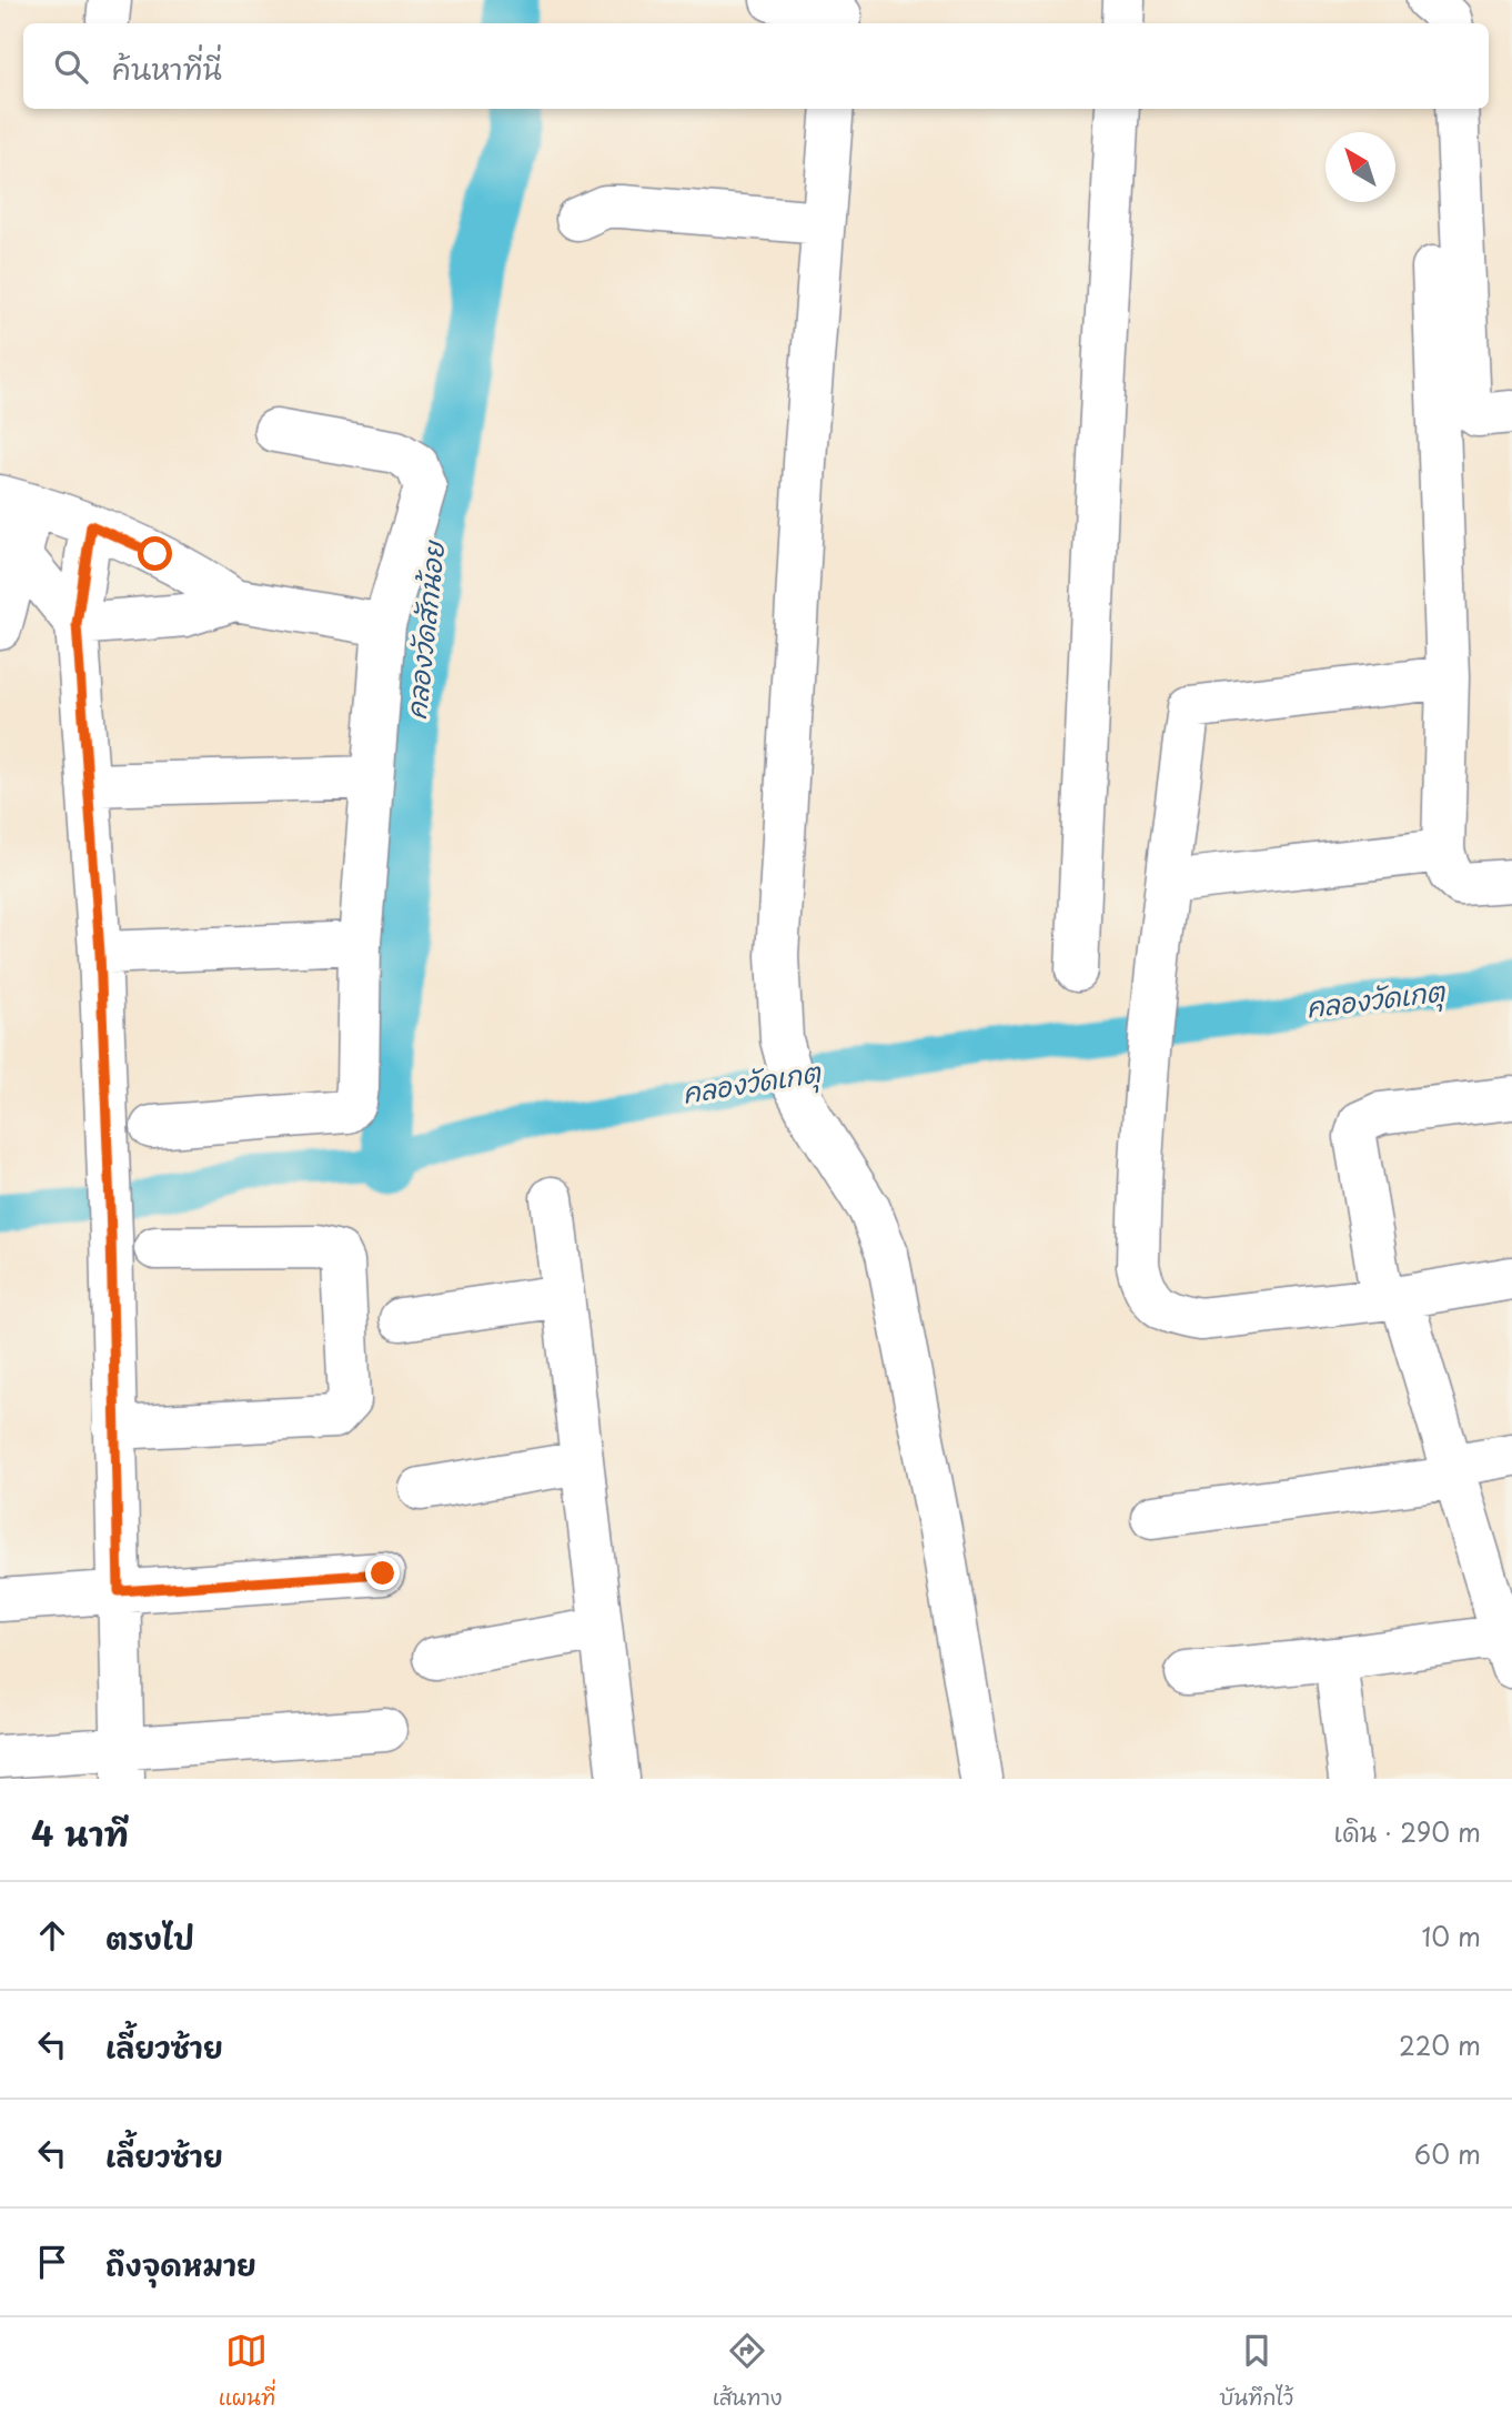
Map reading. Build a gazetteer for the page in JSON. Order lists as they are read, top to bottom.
{
  "water": ["คลองวัดสักน้อย", "คลองวัดเกตุ"],
  "north": "top left",
  "page": {
    "search": "ค้นหาที่นี่",
    "heading": ["4 นาที", "เดิน · 290 m"],
    "list": [
      ["ตรงไป", "10 m"],
      ["เลี้ยวซ้าย", "220 m"],
      ["เลี้ยวซ้าย", "60 m"],
      "ถึงจุดหมาย"
    ],
    "nav": ["แผนที่", "เส้นทาง", "บันทึกไว้"]
  }
}
